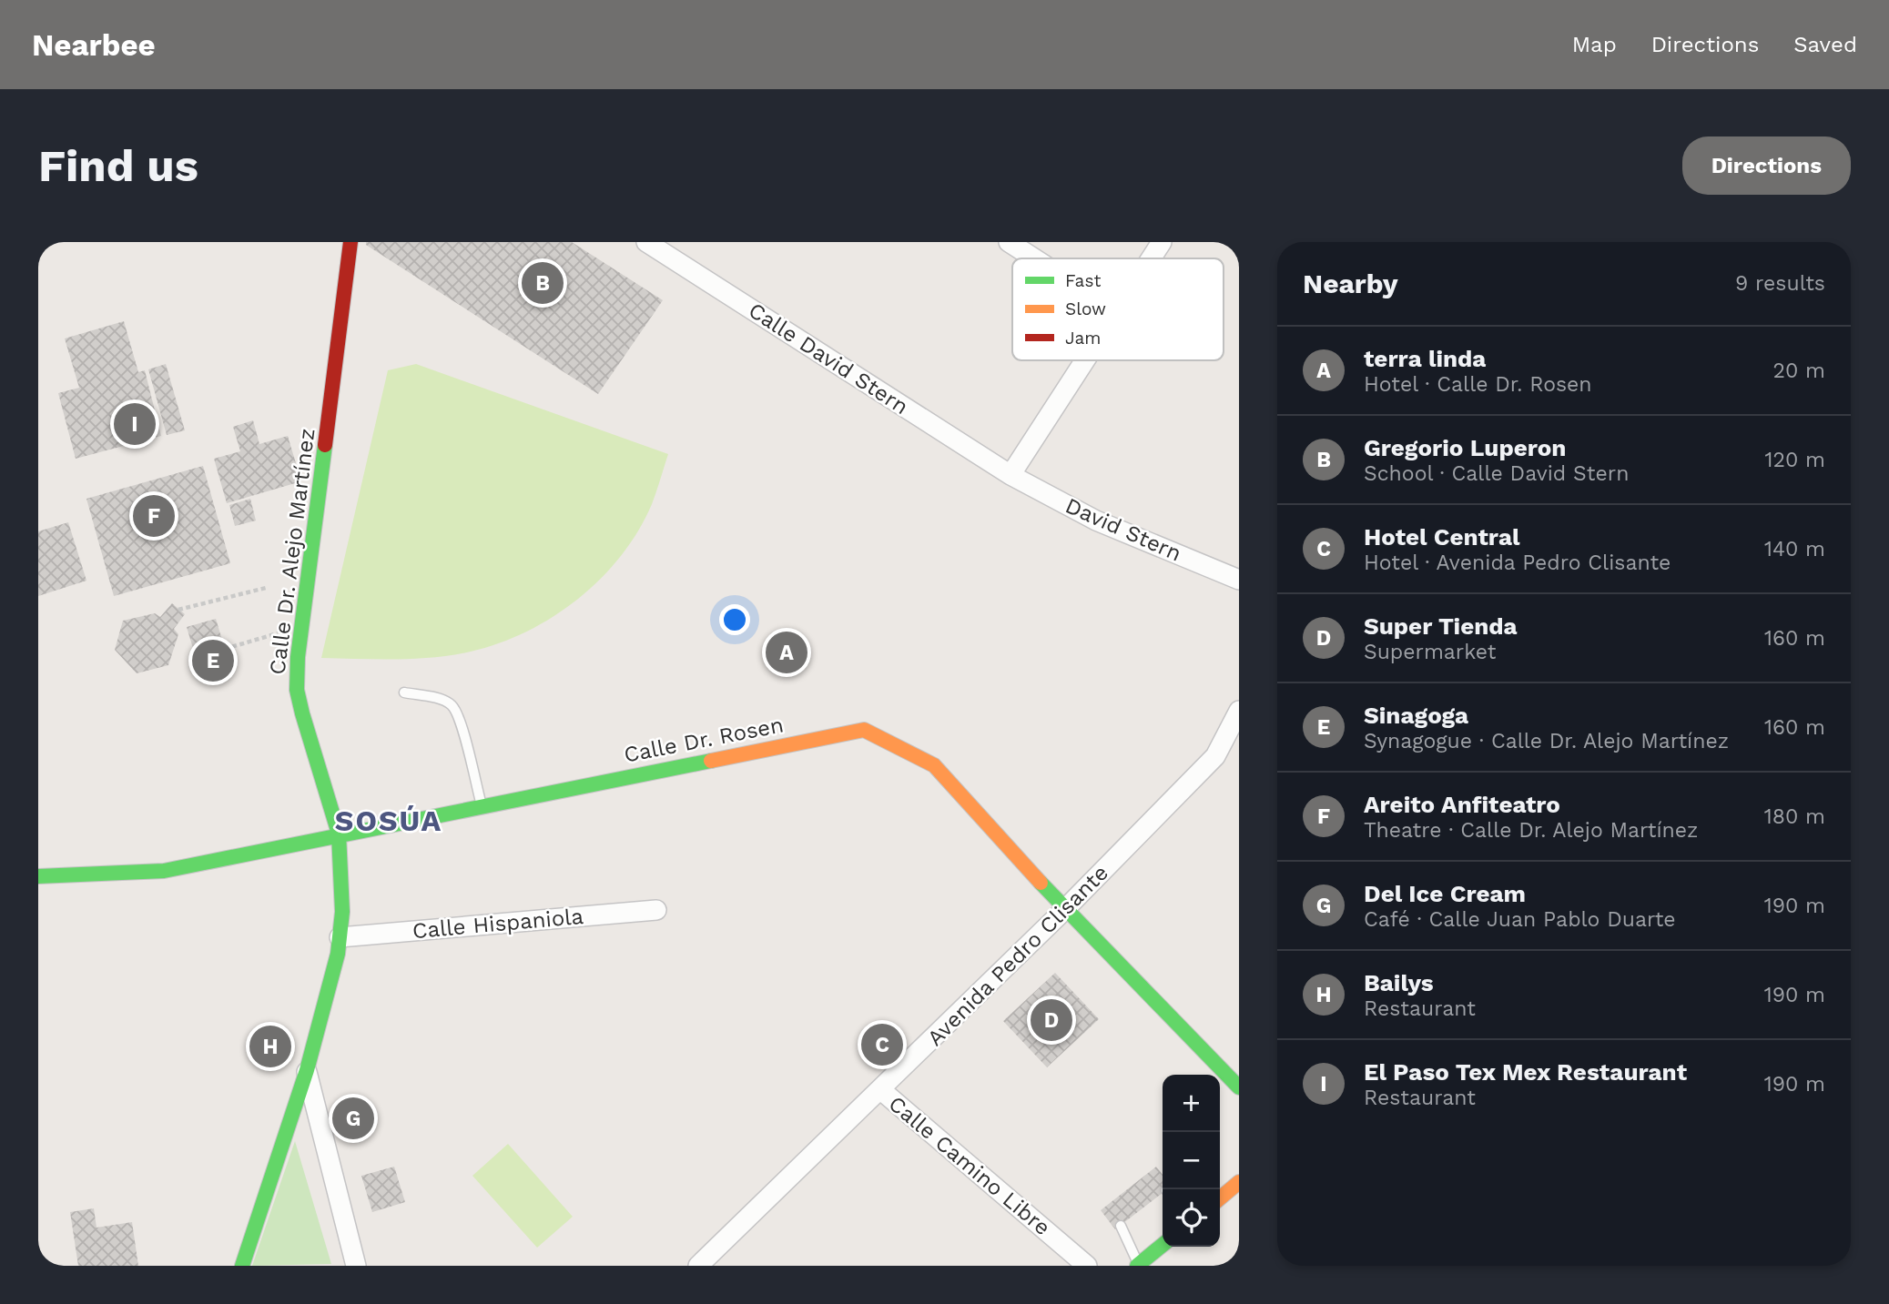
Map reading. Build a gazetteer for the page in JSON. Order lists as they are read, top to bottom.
{
  "streets": {
    "street": [
      "Calle David Stern",
      "David Stern",
      "Calle Dr. Alejo Martínez",
      "Calle Dr. Rosen",
      "Calle Hispaniola",
      "Avenida Pedro Clisante",
      "Calle Camino Libre"
    ]
  },
  "crossings": [
    ["Calle David Stern", "David Stern"],
    ["Calle Dr. Alejo Martínez", "Calle Dr. Rosen"],
    ["Calle Dr. Alejo Martínez", "Calle Hispaniola"],
    ["Calle Dr. Rosen", "Avenida Pedro Clisante"],
    ["Avenida Pedro Clisante", "Calle Camino Libre"]
  ],
  "districts": ["SOSÚA"],
  "legend": ["Fast", "Slow", "Jam"],
  "page": {
    "header": "Nearbee",
    "nav": ["Map", "Directions", "Saved"],
    "buttons": "Directions",
    "title": "Find us",
    "heading": ["Nearby", "9 results"],
    "pins": [
      "B",
      "I",
      "F",
      "A",
      "E",
      "D",
      "C",
      "H",
      "G"
    ],
    "list": [
      {
        "mark": "A",
        "name": "terra linda",
        "note": "Hotel · Calle Dr. Rosen",
        "value": "20 m"
      },
      {
        "mark": "B",
        "name": "Gregorio Luperon",
        "note": "School · Calle David Stern",
        "value": "120 m"
      },
      {
        "mark": "C",
        "name": "Hotel Central",
        "note": "Hotel · Avenida Pedro Clisante",
        "value": "140 m"
      },
      {
        "mark": "D",
        "name": "Super Tienda",
        "note": "Supermarket",
        "value": "160 m"
      },
      {
        "mark": "E",
        "name": "Sinagoga",
        "note": "Synagogue · Calle Dr. Alejo Martínez",
        "value": "160 m"
      },
      {
        "mark": "F",
        "name": "Areito Anfiteatro",
        "note": "Theatre · Calle Dr. Alejo Martínez",
        "value": "180 m"
      },
      {
        "mark": "G",
        "name": "Del Ice Cream",
        "note": "Café · Calle Juan Pablo Duarte",
        "value": "190 m"
      },
      {
        "mark": "H",
        "name": "Bailys",
        "note": "Restaurant",
        "value": "190 m"
      },
      {
        "mark": "I",
        "name": "El Paso Tex Mex Restaurant",
        "note": "Restaurant",
        "value": "190 m"
      }
    ],
    "map_buttons": ["+", "−"]
  }
}
